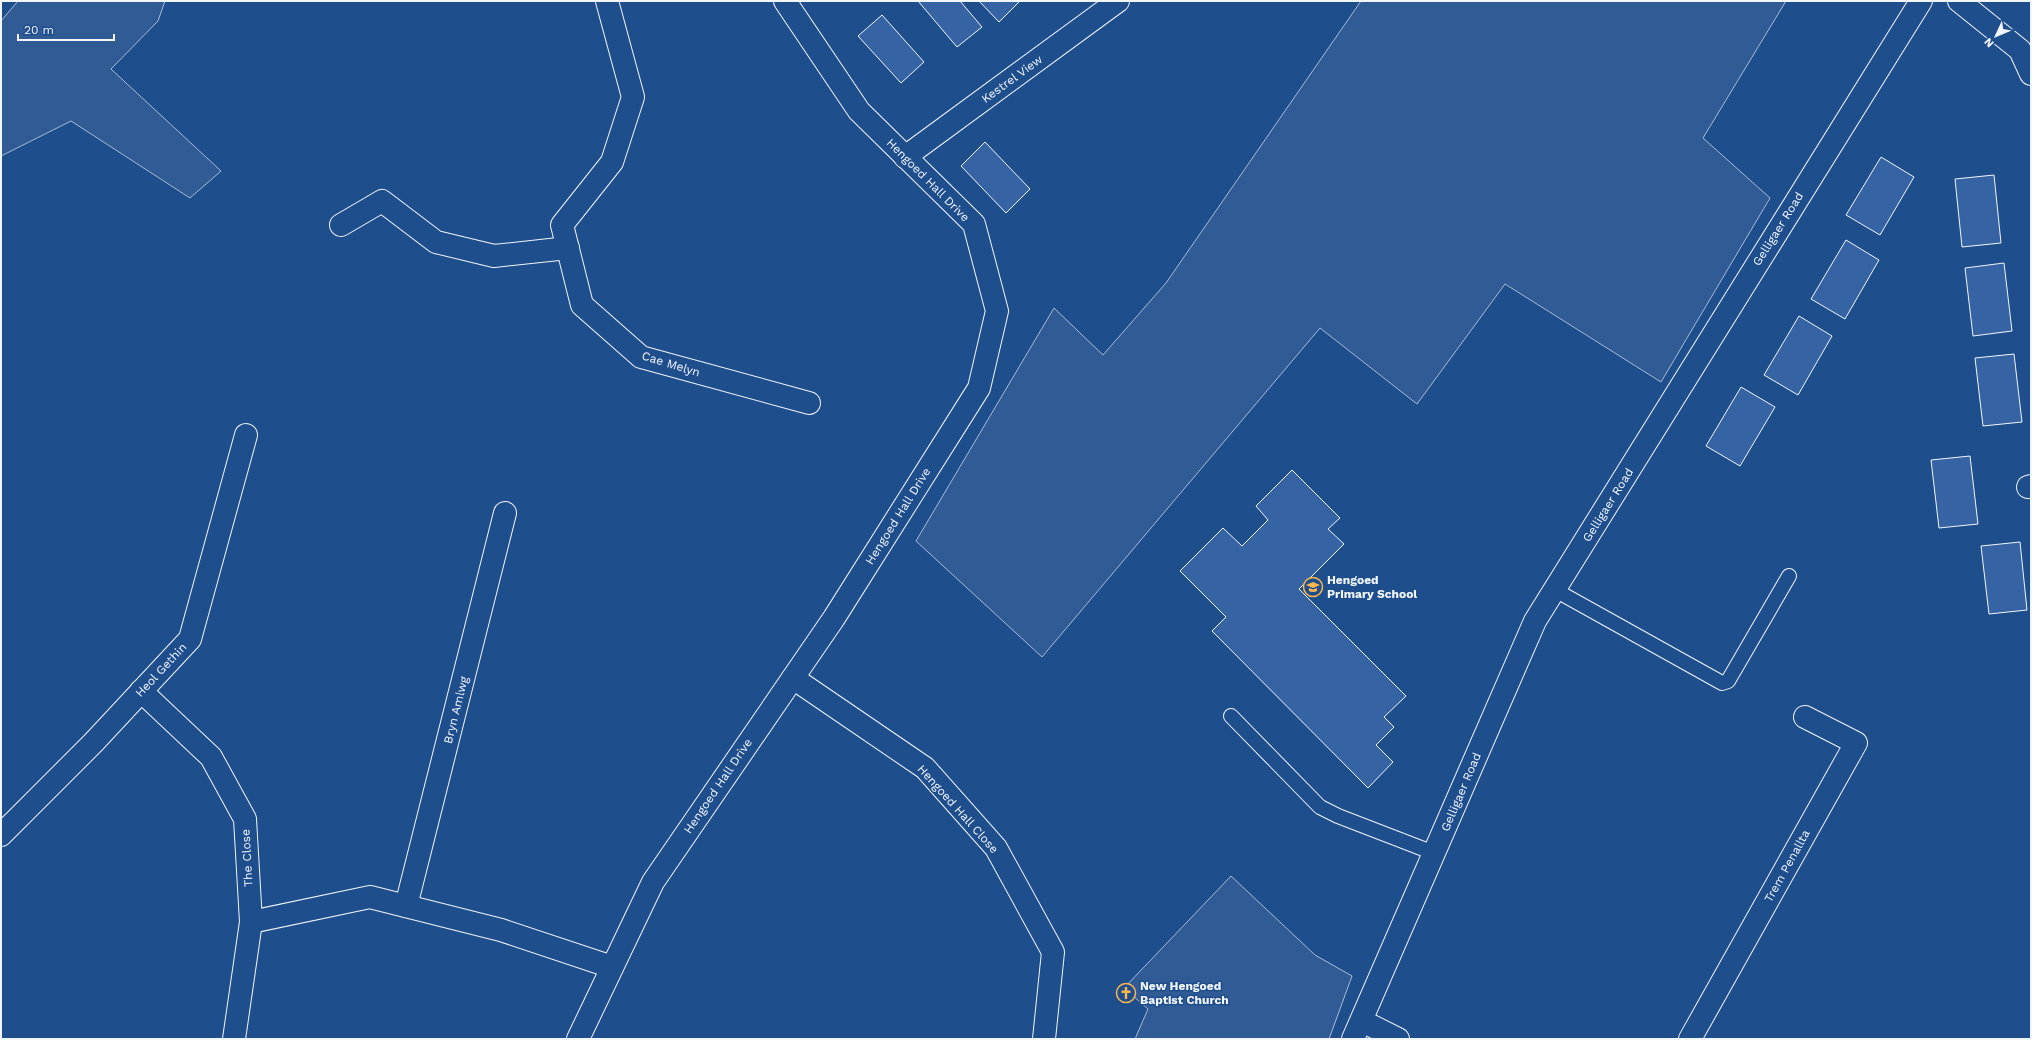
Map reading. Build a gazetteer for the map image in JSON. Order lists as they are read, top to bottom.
{
  "streets": {
    "street": [
      "Kestrel View",
      "Hengoed Hall Drive",
      "Gelligaer Road",
      "Cae Melyn",
      "Heol Gethin",
      "Bryn Amlwg",
      "Hengoed Hall Close",
      "The Close",
      "Trem Penallta"
    ]
  },
  "crossings": [
    ["Kestrel View", "Hengoed Hall Drive"],
    ["Hengoed Hall Drive", "Hengoed Hall Close"],
    ["Heol Gethin", "The Close"]
  ],
  "places": {
    "school or university": ["Hengoed Primary School"],
    "church": ["New Hengoed Baptist Church"]
  },
  "scale_bar": "20 m",
  "north": "bottom left"
}
